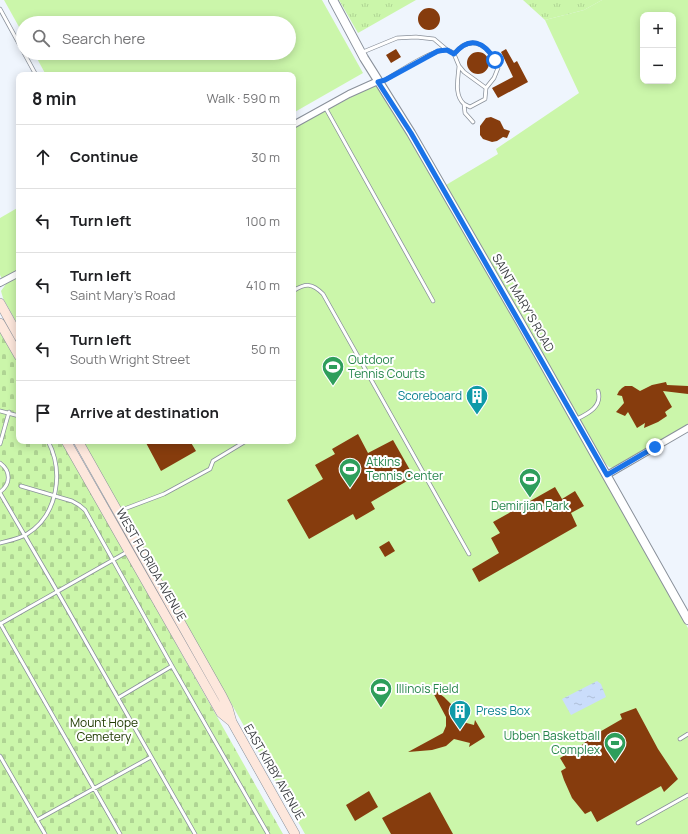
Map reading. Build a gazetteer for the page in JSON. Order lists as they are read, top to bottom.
{
  "streets": {
    "main road": ["WEST FLORIDA AVENUE", "EAST KIRBY AVENUE"],
    "street": ["SAINT MARY'S ROAD"]
  },
  "crossings": [
    ["WEST FLORIDA AVENUE", "EAST KIRBY AVENUE"]
  ],
  "parks": ["Mount Hope Cemetery"],
  "places": {
    "sports": [
      "Outdoor Tennis Courts",
      "Atkins Tennis Center",
      "Demirjian Park",
      "Illinois Field",
      "Ubben Basketball Complex"
    ],
    "building": ["Scoreboard", "Press Box"]
  },
  "page": {
    "map_buttons": ["+", "−"],
    "search": "Search here",
    "heading": ["8 min", "Walk · 590 m"],
    "list": [
      ["Continue", "30 m"],
      ["Turn left", "100 m"],
      ["Turn left", "Saint Mary's Road", "410 m"],
      ["Turn left", "South Wright Street", "50 m"],
      "Arrive at destination"
    ]
  }
}
